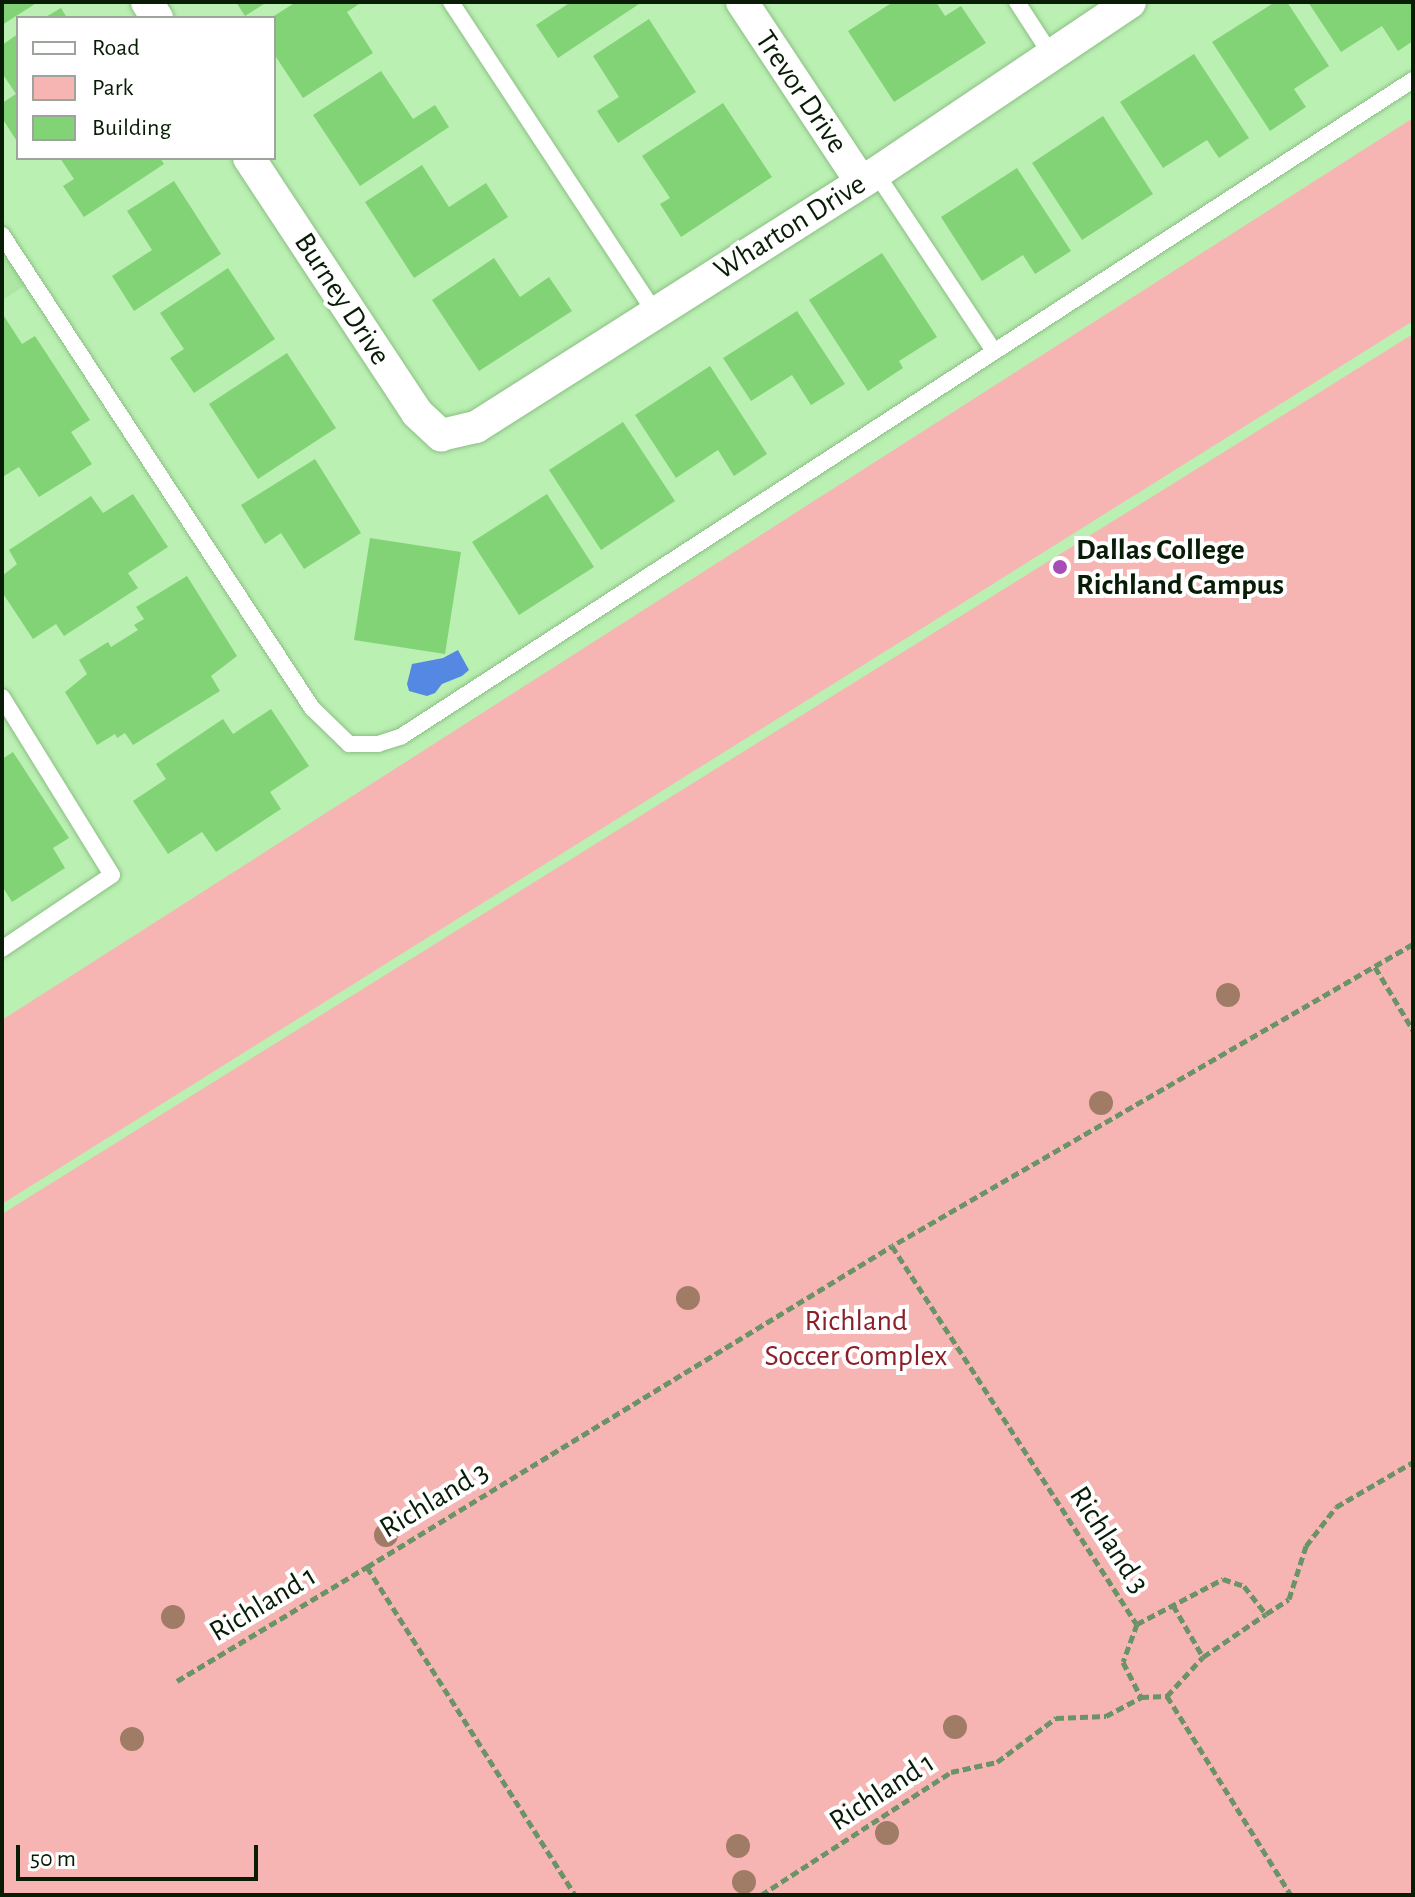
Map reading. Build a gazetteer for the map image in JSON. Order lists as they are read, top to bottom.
{
  "streets": {
    "street": ["Trevor Drive", "Wharton Drive", "Burney Drive"],
    "path": ["Richland 3", "Richland 1"]
  },
  "crossings": [
    ["Trevor Drive", "Wharton Drive"],
    ["Wharton Drive", "Burney Drive"],
    ["Richland 3", "Richland 1"]
  ],
  "parks": ["Richland Soccer Complex"],
  "places": ["Dallas College Richland Campus"],
  "legend": ["Road", "Park", "Building"],
  "scale_bar": "50 m"
}
